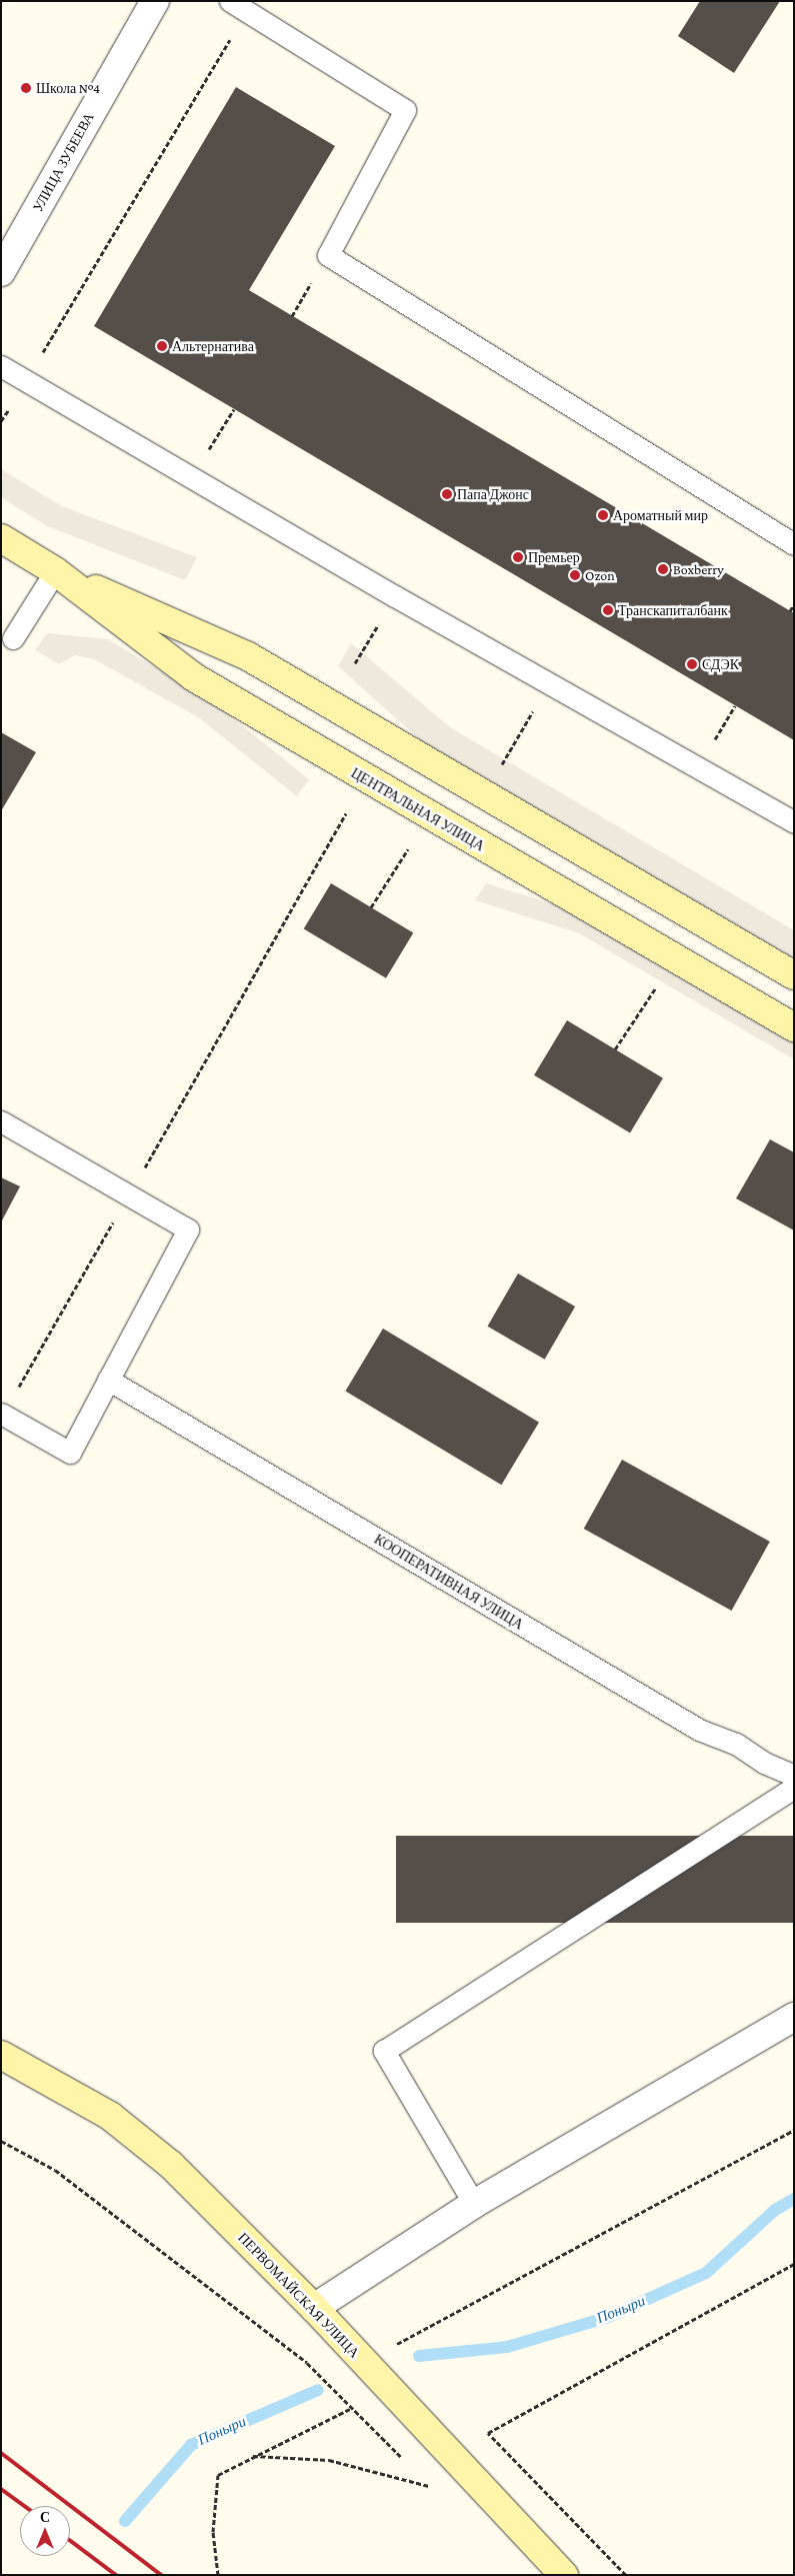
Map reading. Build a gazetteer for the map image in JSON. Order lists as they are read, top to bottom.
{
  "streets": {
    "main road": ["ЦЕНТРАЛЬНАЯ УЛИЦА", "ПЕРВОМАЙСКАЯ УЛИЦА"],
    "street": ["УЛИЦА ЗУБЕЕВА"],
    "lane": ["КООПЕРАТИВНАЯ УЛИЦА"]
  },
  "water": ["Поныри"],
  "places": [
    "Школа №4",
    "Альтернатива",
    "Папа Джонс",
    "Ароматный мир",
    "Премьер",
    "Boxberry",
    "Ozon",
    "Транскапиталбанк",
    "СДЭК"
  ],
  "north": "top"
}
